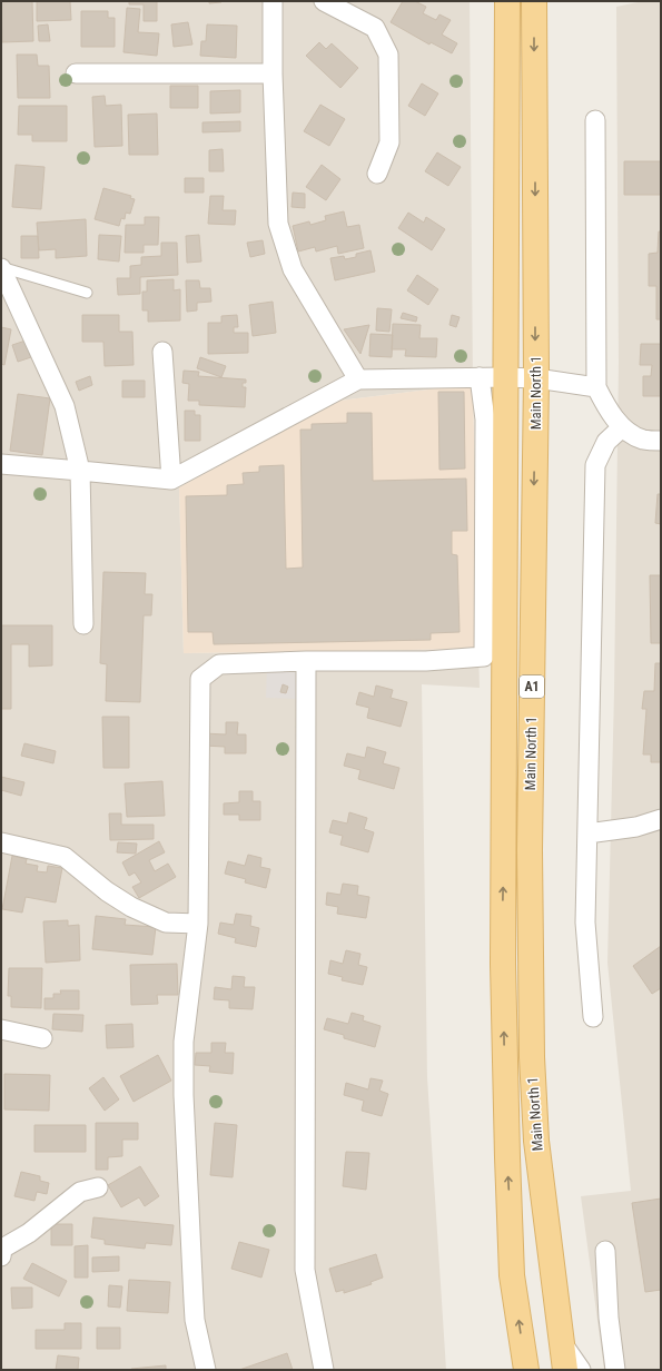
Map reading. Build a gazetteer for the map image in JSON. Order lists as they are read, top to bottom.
{
  "streets": {
    "main road": ["Main North 1", "A1"]
  }
}
